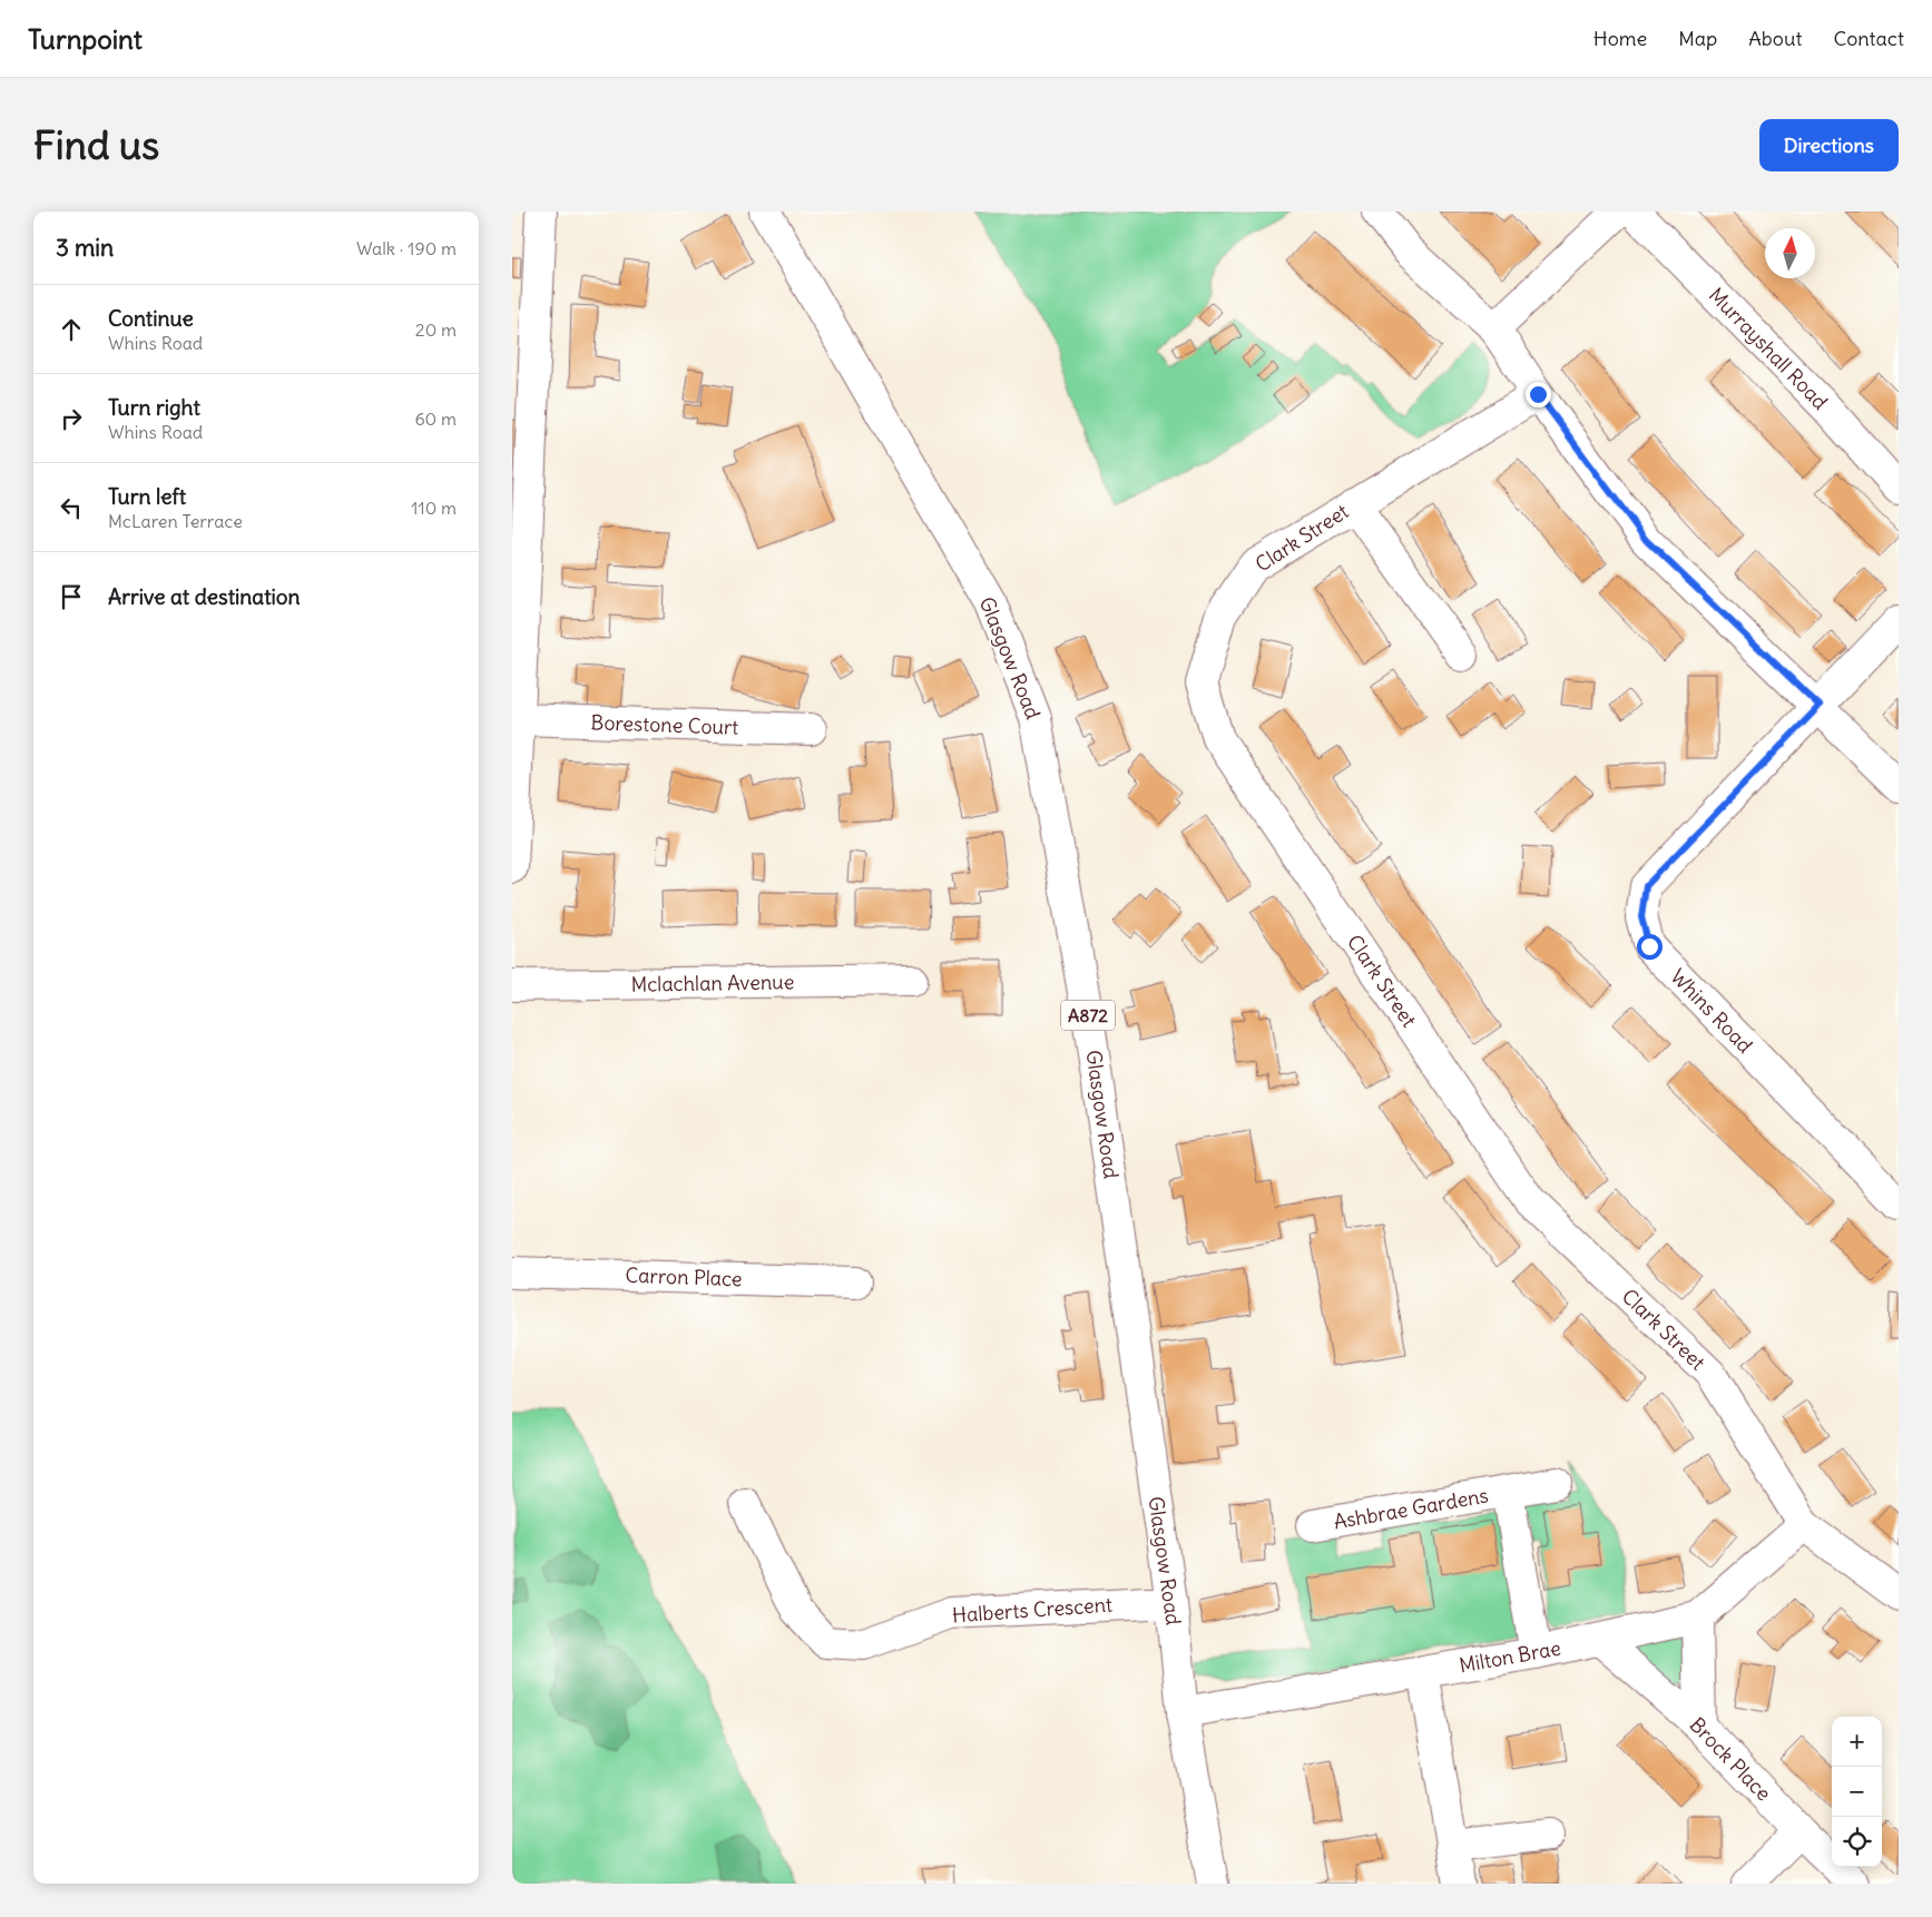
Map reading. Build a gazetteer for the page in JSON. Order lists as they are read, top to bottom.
{
  "streets": {
    "street": [
      "Murrayshall Road",
      "Clark Street",
      "Glasgow Road",
      "Borestone Court",
      "Mclachlan Avenue",
      "Whins Road",
      "A872",
      "Carron Place",
      "Ashbrae Gardens",
      "Halberts Crescent",
      "Milton Brae",
      "Brock Place"
    ]
  },
  "crossings": [
    ["Clark Street", "Milton Brae"],
    ["Glasgow Road", "Halberts Crescent"],
    ["Glasgow Road", "Milton Brae"],
    ["Ashbrae Gardens", "Milton Brae"],
    ["Milton Brae", "Brock Place"]
  ],
  "north": "top",
  "page": {
    "header": "Turnpoint",
    "nav": [
      "Home",
      "Map",
      "About",
      "Contact"
    ],
    "buttons": "Directions",
    "title": "Find us",
    "heading": ["3 min", "Walk · 190 m"],
    "list": [
      ["Continue", "Whins Road", "20 m"],
      ["Turn right", "Whins Road", "60 m"],
      ["Turn left", "McLaren Terrace", "110 m"],
      "Arrive at destination"
    ],
    "map_buttons": ["+", "−"]
  }
}
